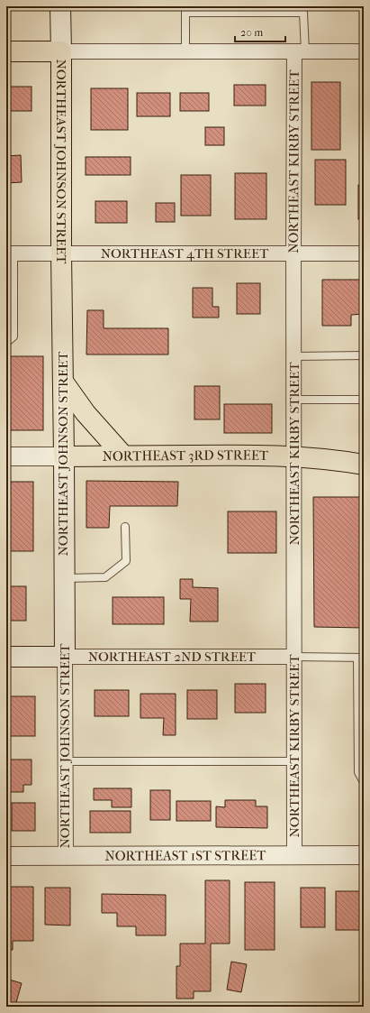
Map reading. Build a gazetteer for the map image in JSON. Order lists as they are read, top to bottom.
{
  "streets": {
    "main road": ["NORTHEAST JOHNSON STREET", "NORTHEAST 3RD STREET", "NORTHEAST 2ND STREET"],
    "street": ["NORTHEAST KIRBY STREET", "NORTHEAST 4TH STREET", "NORTHEAST 1ST STREET"]
  },
  "crossings": [
    ["NORTHEAST JOHNSON STREET", "NORTHEAST 4TH STREET"],
    ["NORTHEAST JOHNSON STREET", "NORTHEAST 3RD STREET"],
    ["NORTHEAST JOHNSON STREET", "NORTHEAST 2ND STREET"],
    ["NORTHEAST JOHNSON STREET", "NORTHEAST 1ST STREET"],
    ["NORTHEAST KIRBY STREET", "NORTHEAST 4TH STREET"],
    ["NORTHEAST KIRBY STREET", "NORTHEAST 3RD STREET"],
    ["NORTHEAST KIRBY STREET", "NORTHEAST 2ND STREET"],
    ["NORTHEAST KIRBY STREET", "NORTHEAST 1ST STREET"]
  ],
  "scale_bar": "20 m"
}
